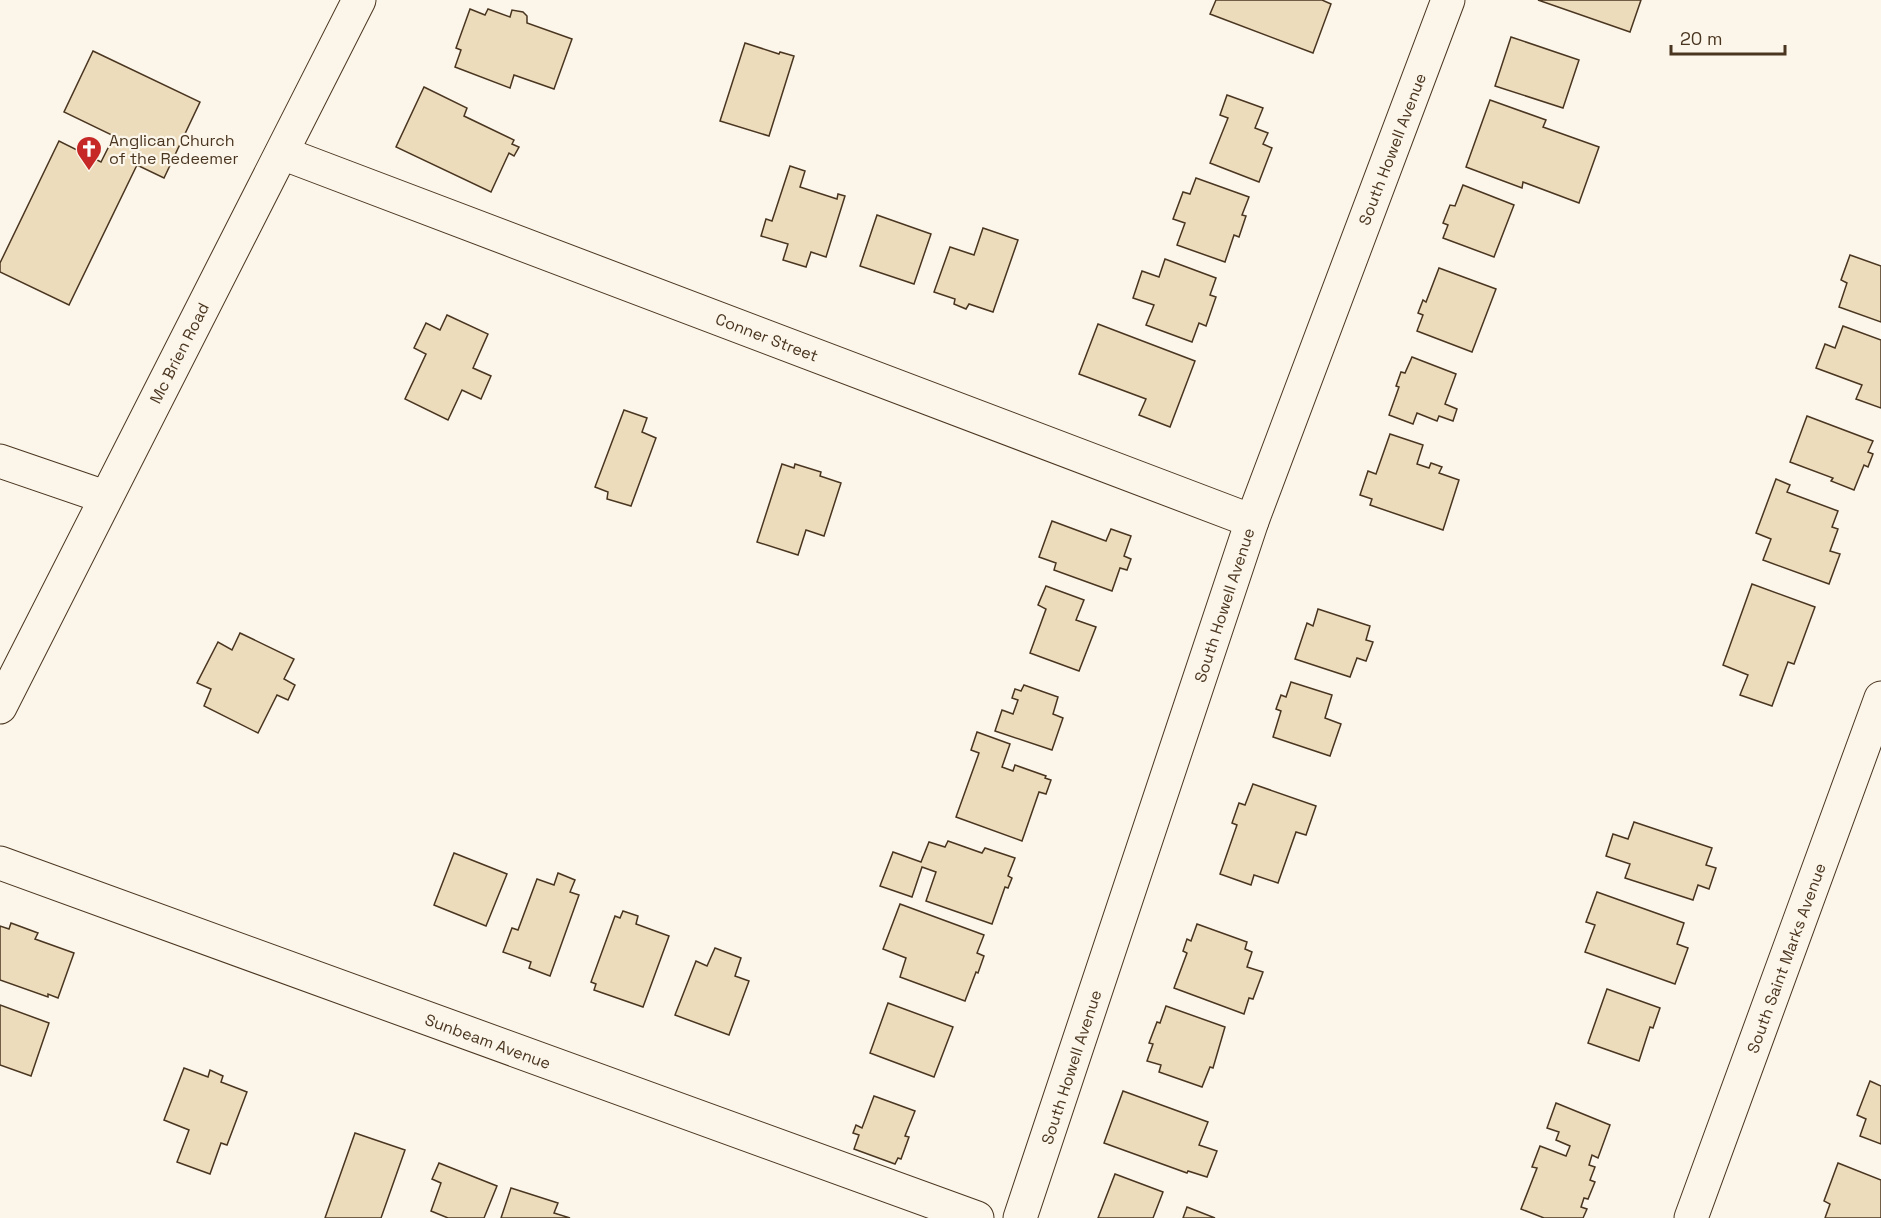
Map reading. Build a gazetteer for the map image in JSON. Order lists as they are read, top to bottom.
{
  "streets": {
    "street": [
      "South Howell Avenue",
      "Conner Street",
      "Mc Brien Road",
      "South Saint Marks Avenue",
      "Sunbeam Avenue"
    ]
  },
  "crossings": [
    ["South Howell Avenue", "Conner Street"],
    ["Conner Street", "Mc Brien Road"]
  ],
  "places": {
    "church": ["Anglican Church of the Redeemer"]
  },
  "scale_bar": "20 m"
}
